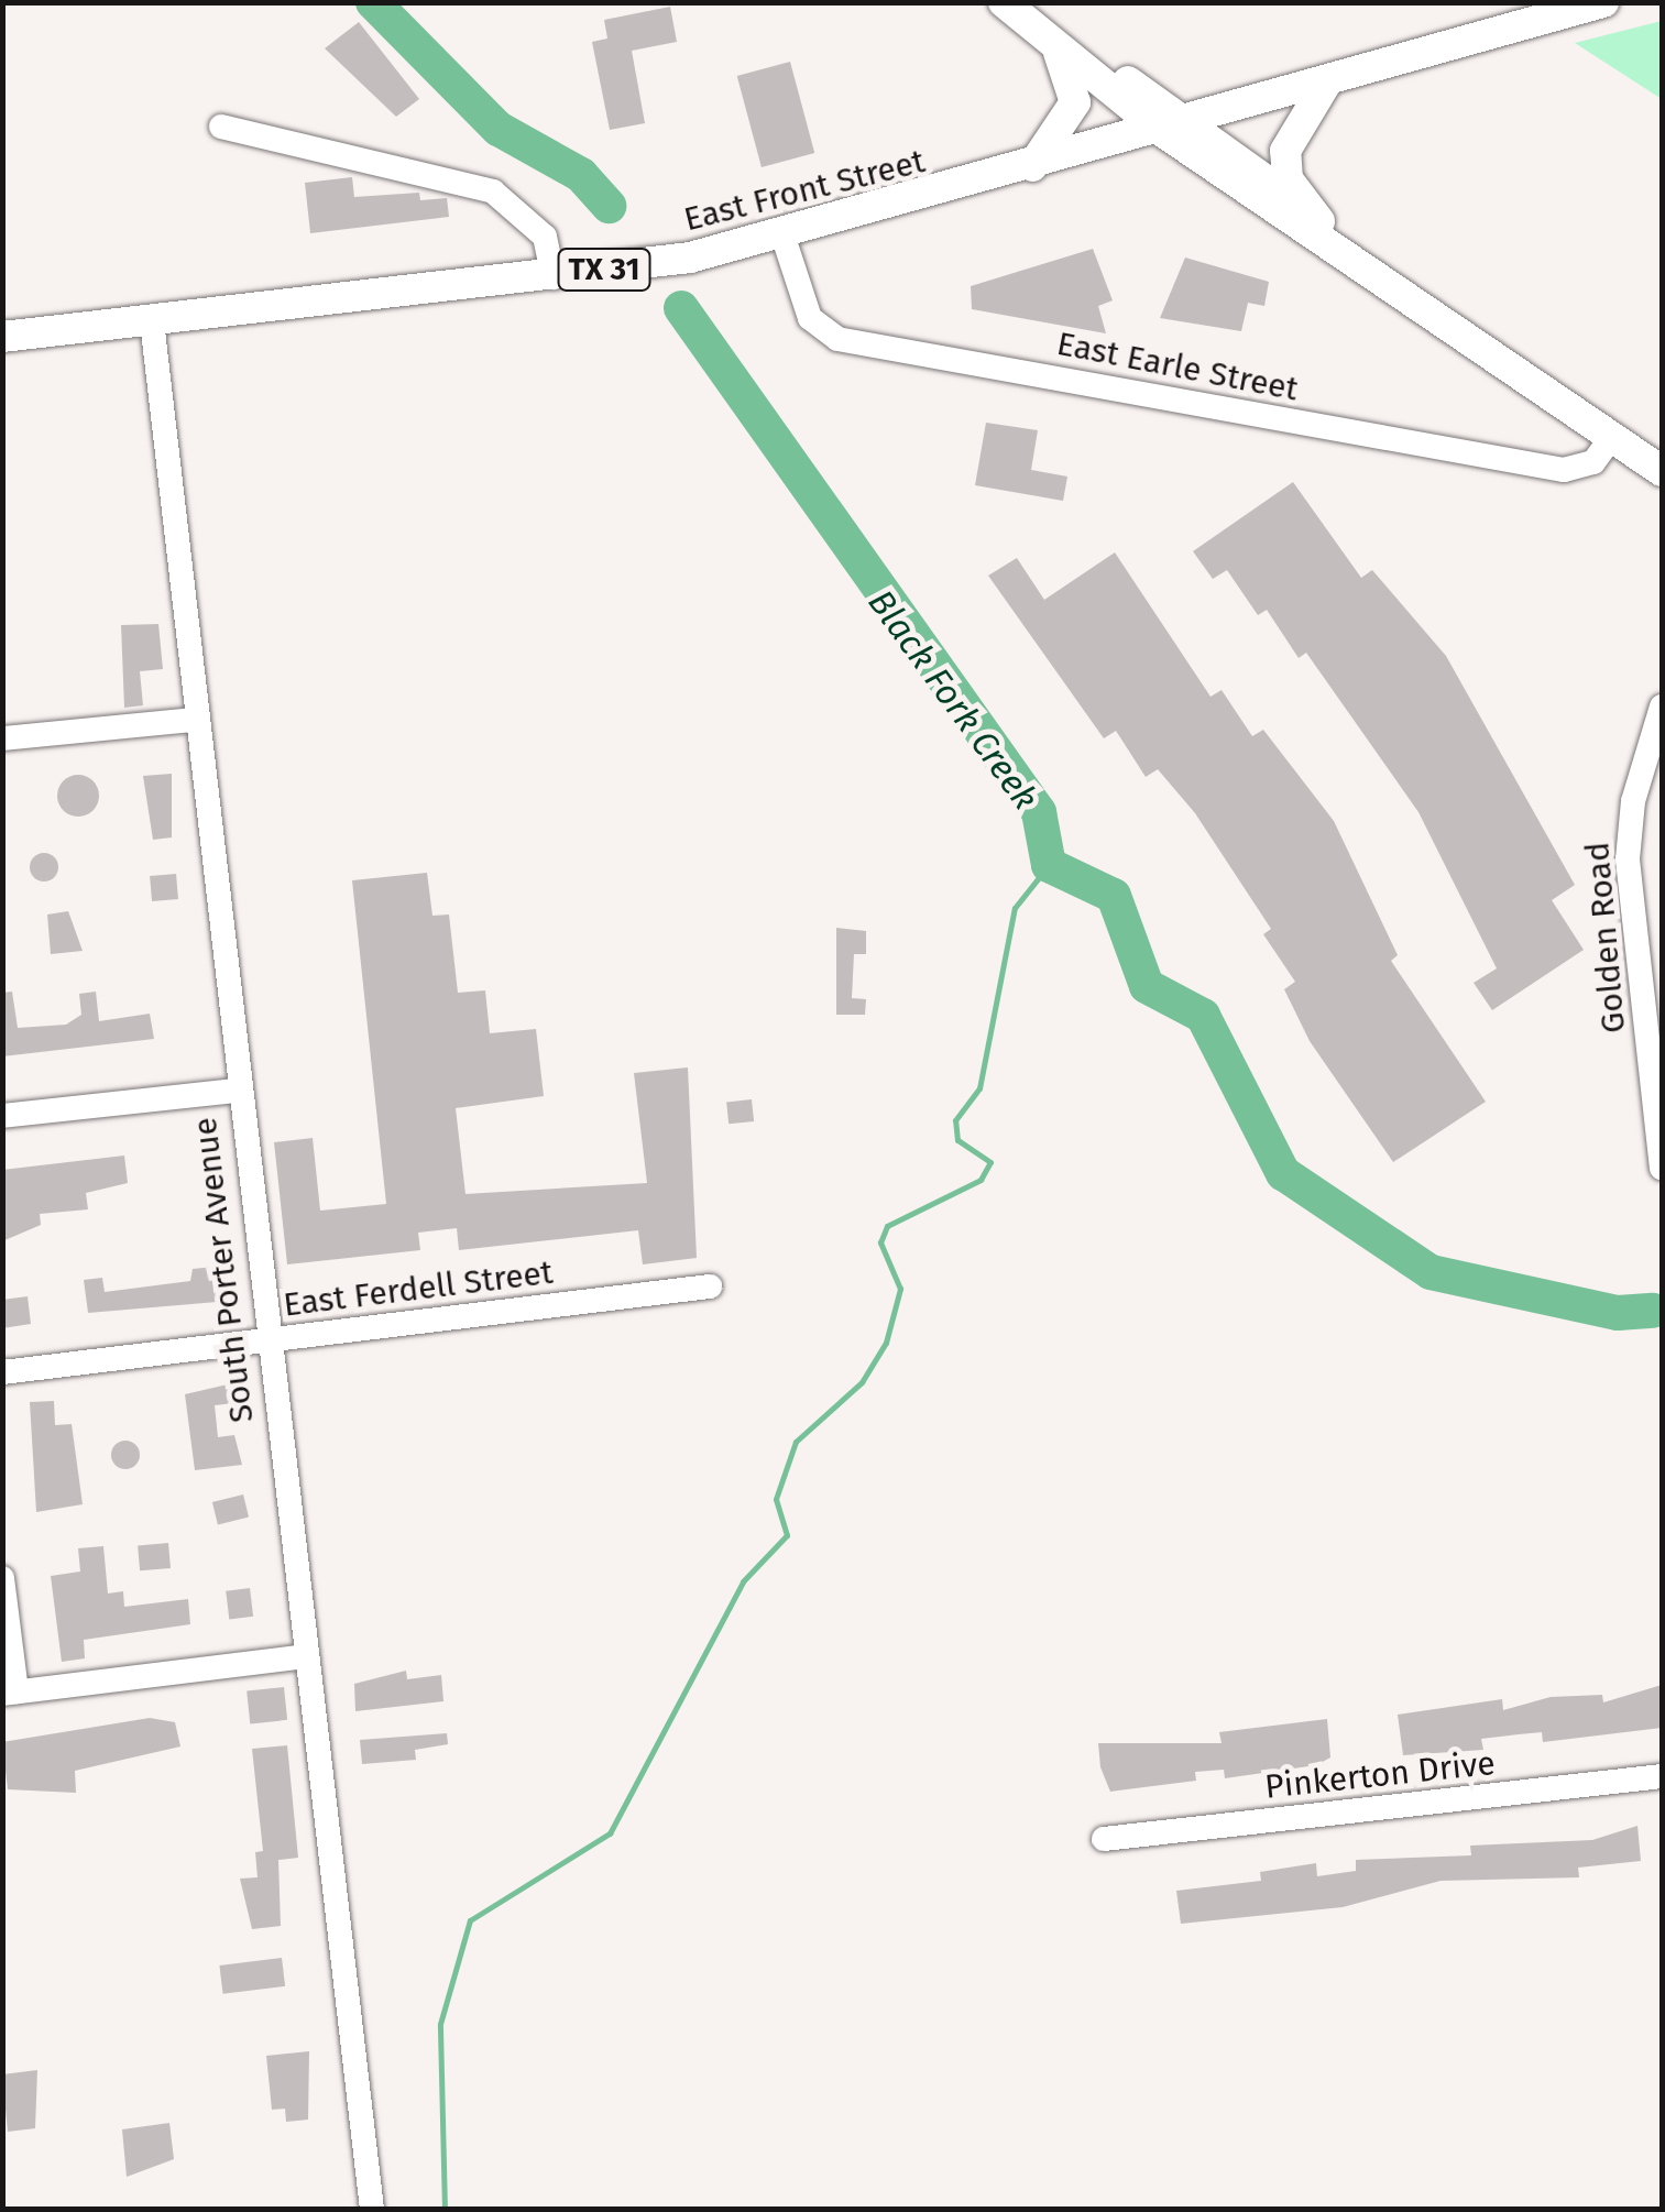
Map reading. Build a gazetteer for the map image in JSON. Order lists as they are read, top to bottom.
{
  "streets": {
    "main road": ["East Front Street", "TX 31"],
    "street": [
      "East Earle Street",
      "Golden Road",
      "South Porter Avenue",
      "East Ferdell Street",
      "Pinkerton Drive"
    ]
  },
  "crossings": [
    ["East Front Street", "East Earle Street"],
    ["East Front Street", "South Porter Avenue"],
    ["South Porter Avenue", "East Ferdell Street"]
  ],
  "water": ["Black Fork Creek"]
}
